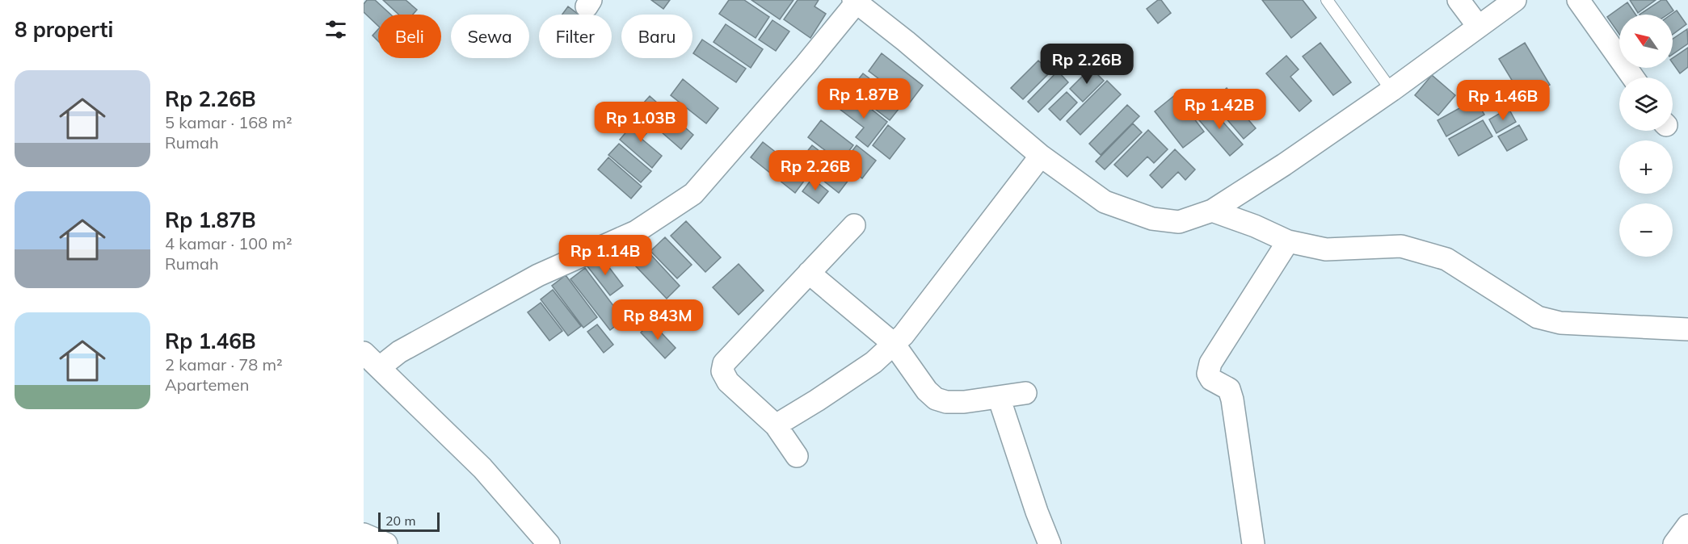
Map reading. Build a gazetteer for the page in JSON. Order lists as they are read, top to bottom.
{
  "scale_bar": "20 m",
  "north": "top left",
  "page": {
    "heading": "8 properti",
    "map_buttons": ["+", "−"],
    "chip": [
      "Beli",
      "Sewa",
      "Filter",
      "Baru"
    ],
    "price": [
      "Rp 2.26B",
      "Rp 1.87B",
      "Rp 1.46B",
      "Rp 1.42B",
      "Rp 1.03B",
      "Rp 2.26B",
      "Rp 1.14B",
      "Rp 843M"
    ],
    "list": [
      {
        "name": "Rp 2.26B",
        "note": "5 kamar · 168 m² · Rumah"
      },
      {
        "name": "Rp 1.87B",
        "note": "4 kamar · 100 m² · Rumah"
      },
      {
        "name": "Rp 1.46B",
        "note": "2 kamar · 78 m² · Apartemen"
      }
    ],
    "scale": "20 m"
  }
}
